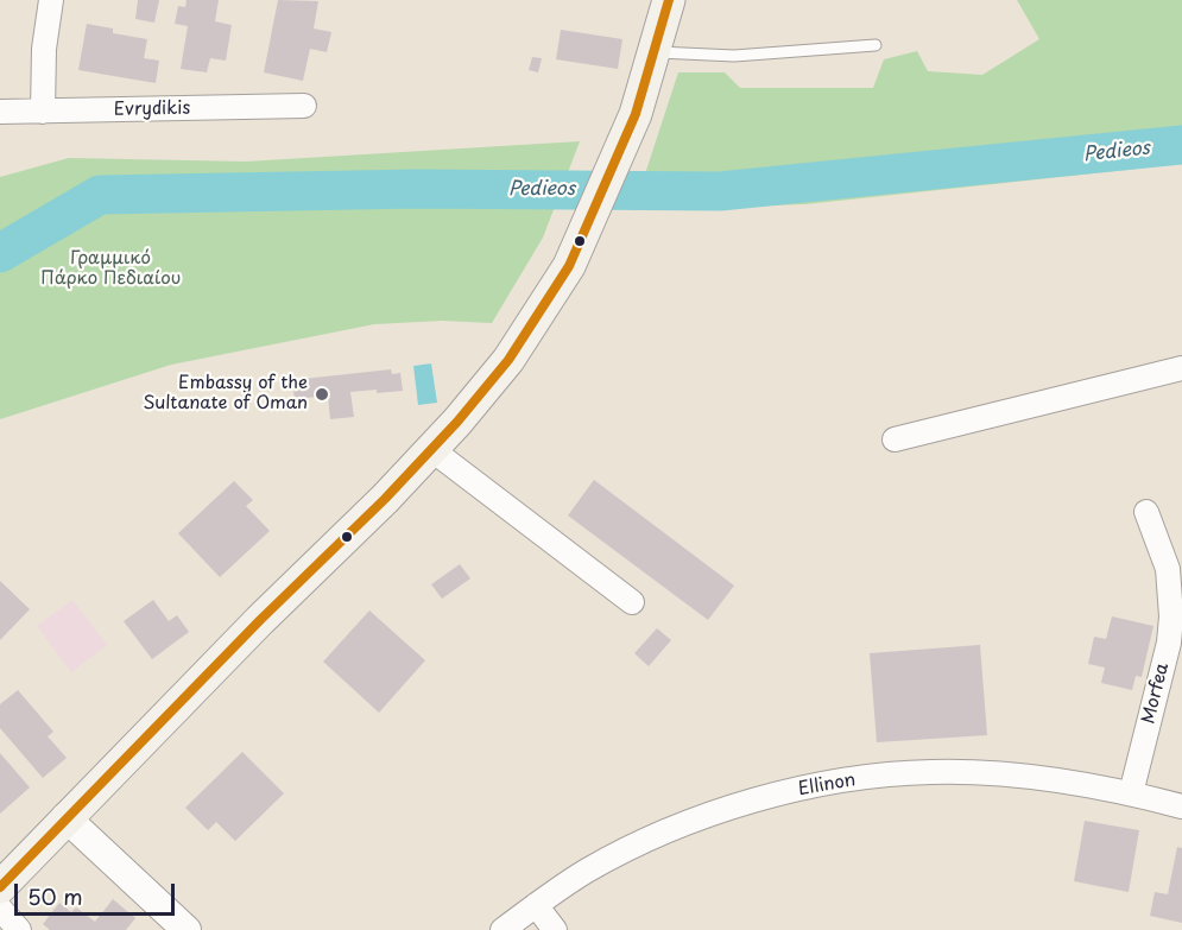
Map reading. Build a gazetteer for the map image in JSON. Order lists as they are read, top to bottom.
{
  "streets": {
    "street": ["Evrydikis", "Morfea", "Ellinon"]
  },
  "crossings": [
    ["Morfea", "Ellinon"]
  ],
  "water": ["Pedieos"],
  "parks": ["Γραμμικό Πάρκο Πεδιαίου"],
  "places": ["Embassy of the Sultanate of Oman"],
  "scale_bar": "50 m"
}
